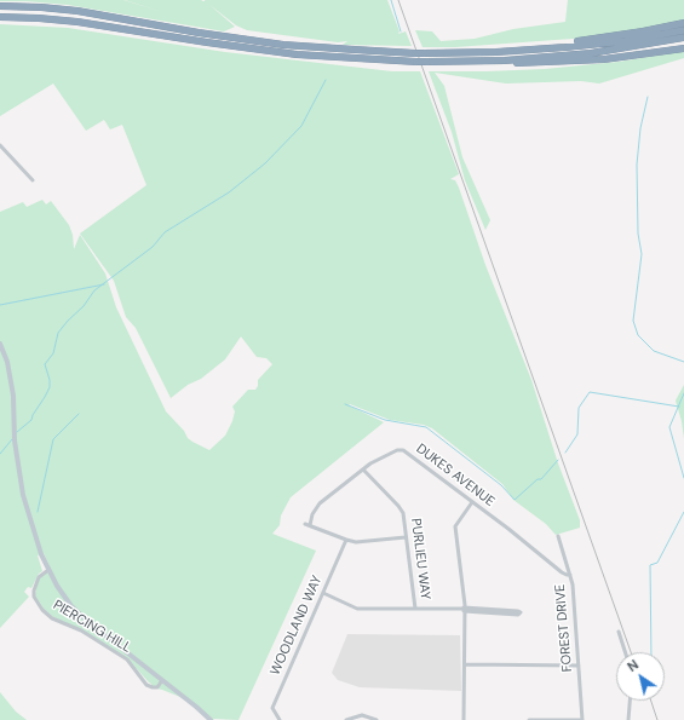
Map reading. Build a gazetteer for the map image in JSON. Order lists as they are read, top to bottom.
{
  "streets": {
    "street": [
      "DUKES AVENUE",
      "PURLIEU WAY",
      "WOODLAND WAY",
      "PIERCING HILL",
      "FOREST DRIVE"
    ]
  },
  "crossings": [
    ["DUKES AVENUE", "PURLIEU WAY"],
    ["DUKES AVENUE", "FOREST DRIVE"]
  ],
  "north": "top left"
}
